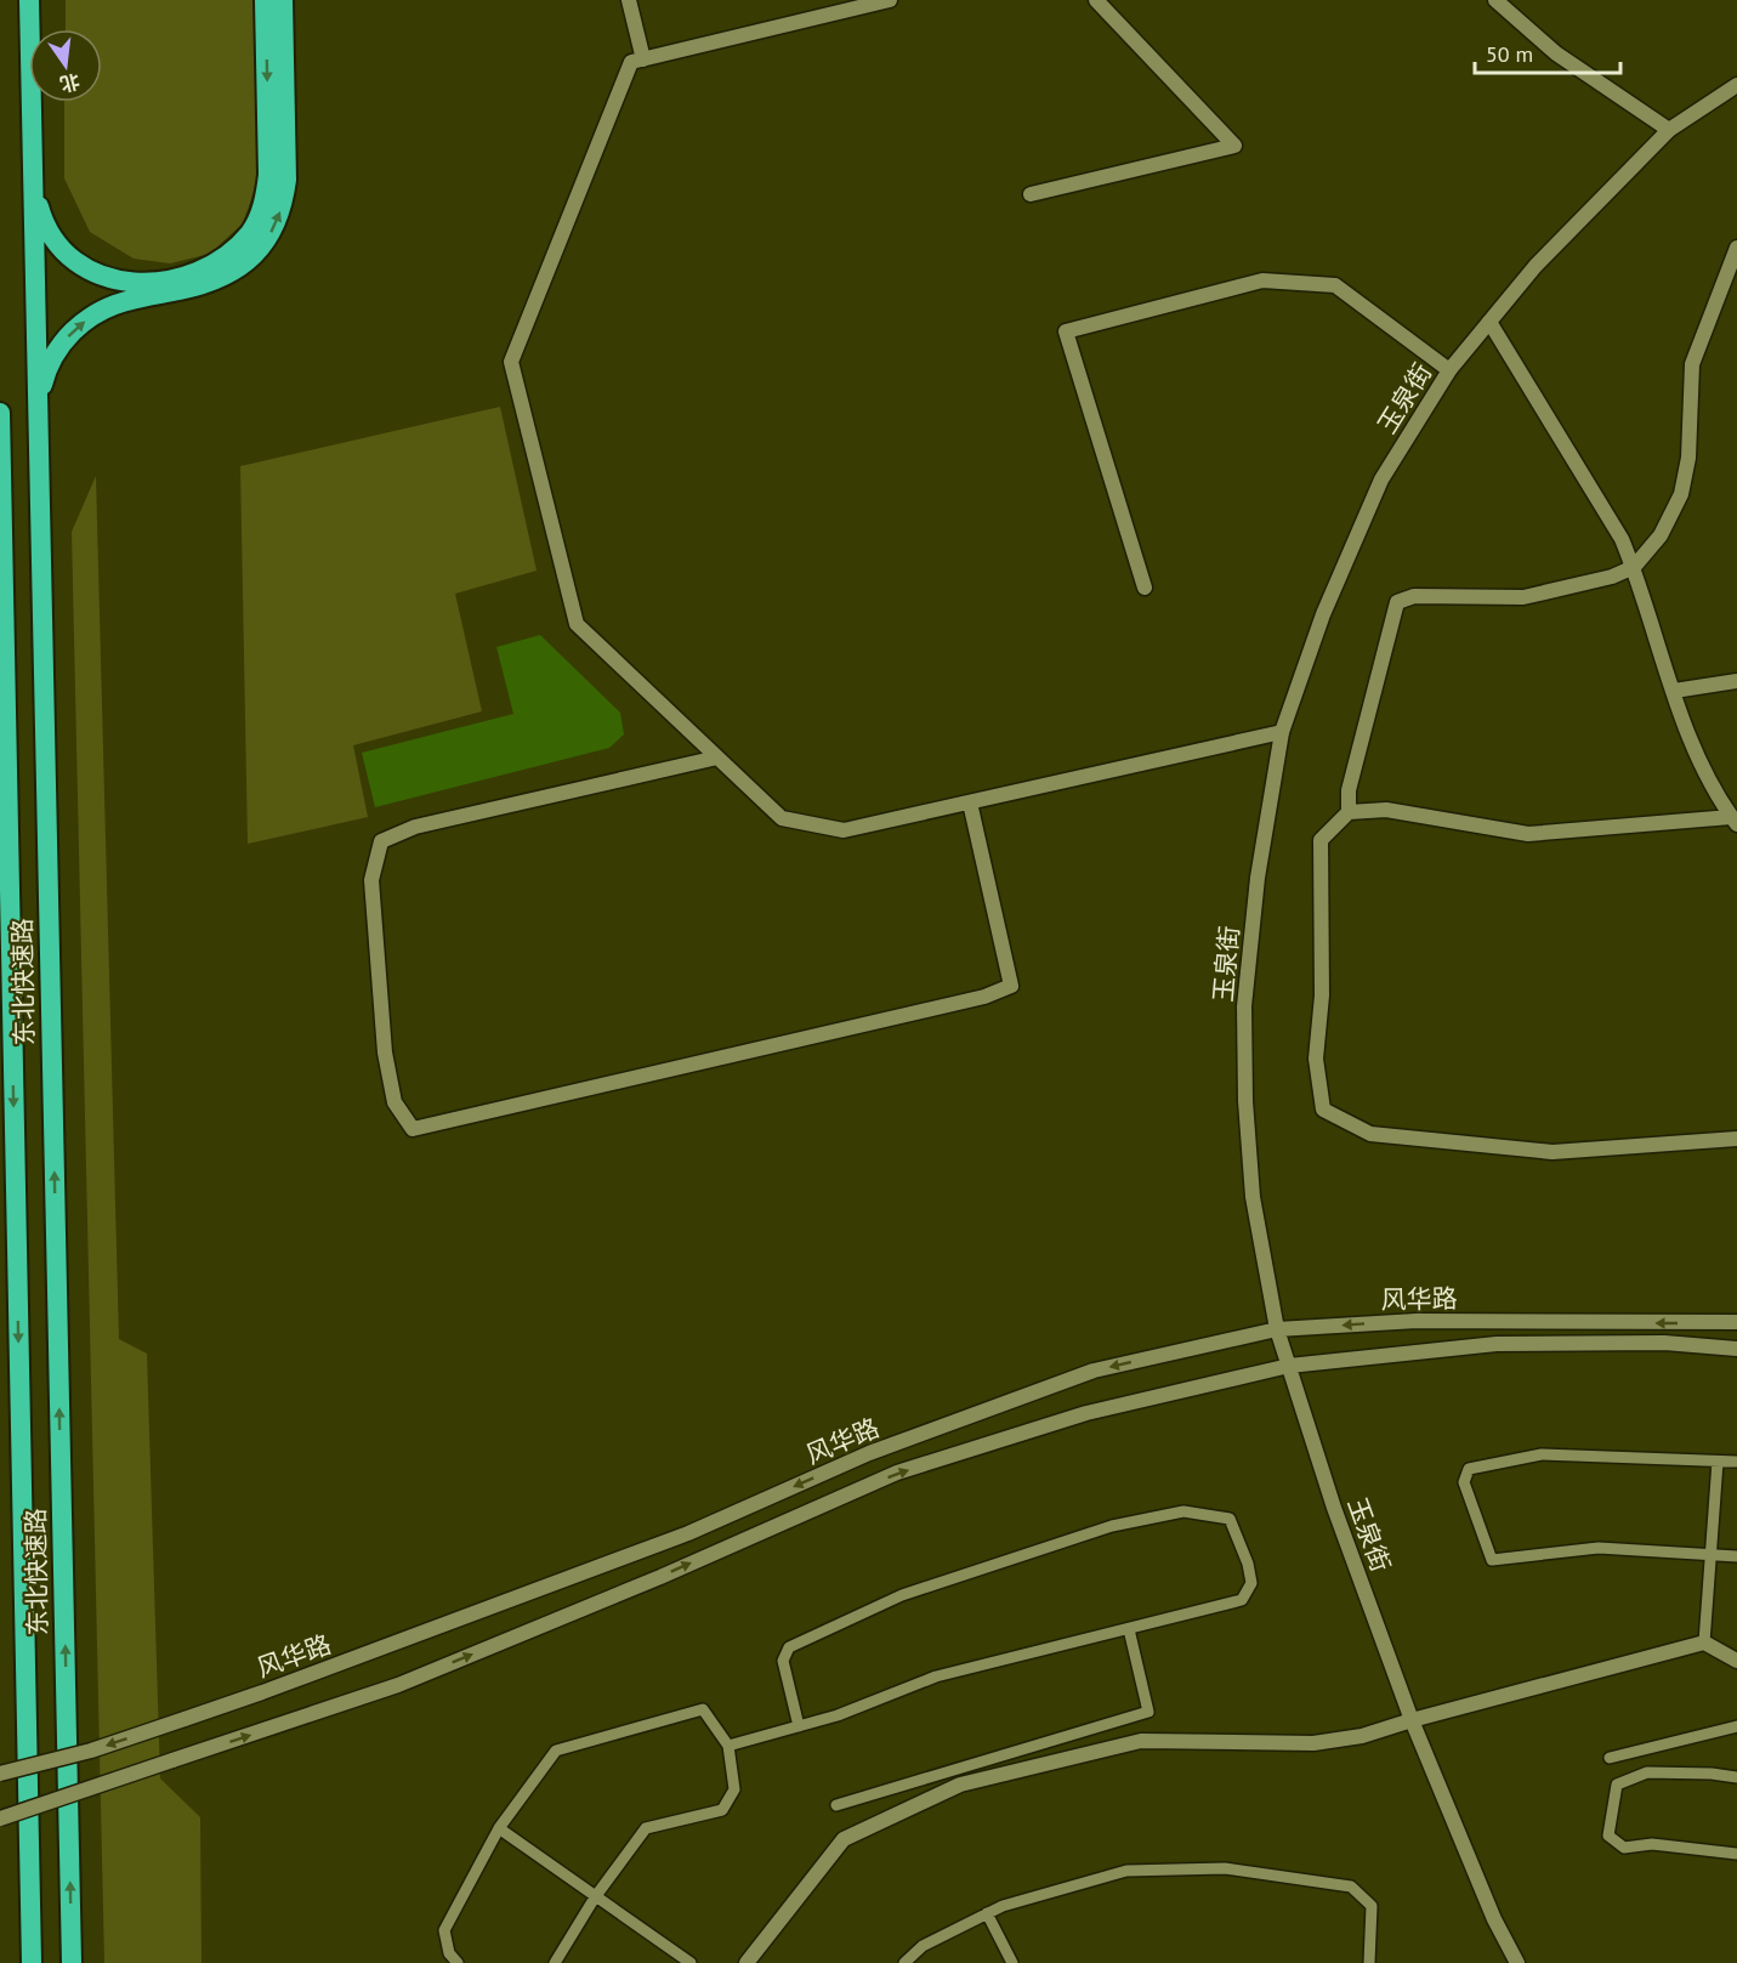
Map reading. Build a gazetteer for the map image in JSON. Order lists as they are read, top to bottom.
{
  "streets": {
    "highway": ["东北快速路"],
    "street": ["玉泉街", "风华路"]
  },
  "crossings": [
    ["玉泉街", "风华路"]
  ],
  "scale_bar": "50 m",
  "north": "bottom"
}
